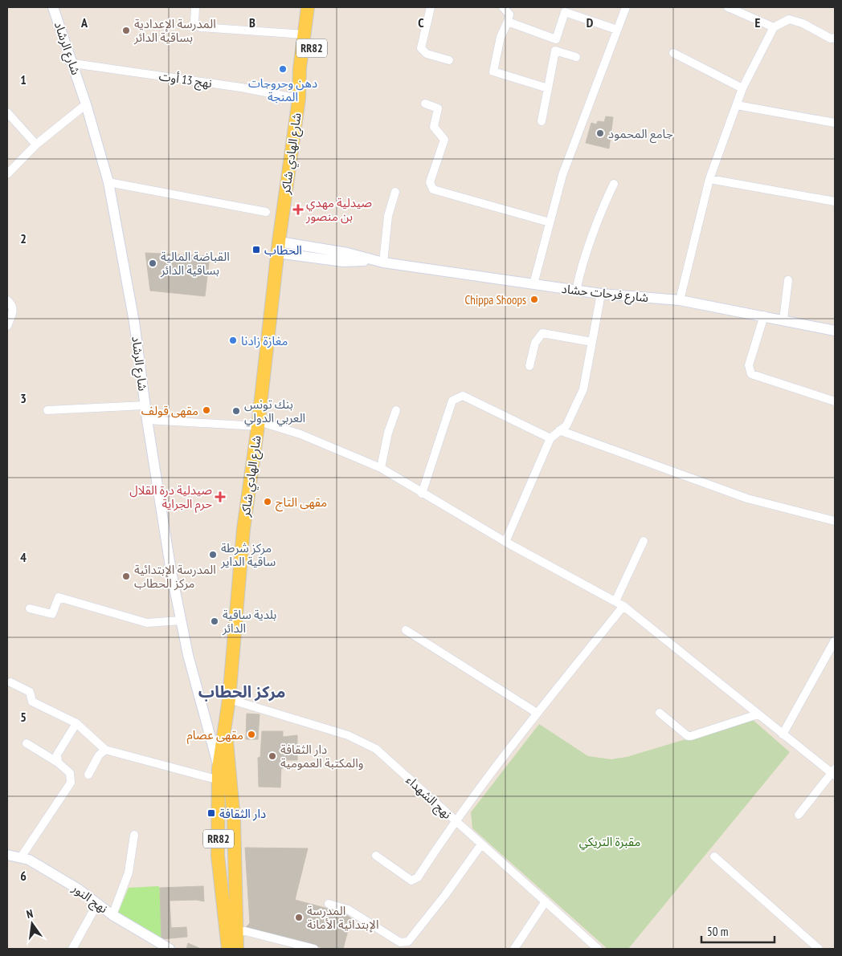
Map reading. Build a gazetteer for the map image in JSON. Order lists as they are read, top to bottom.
{
  "streets": {
    "main road": ["RR82", "شارع الهادي شاكر"],
    "street": [
      "شارع الرشاد",
      "نهج 13 أوت",
      "شارع فرحات حشاد",
      "نهج الشهداء",
      "نهج النور"
    ]
  },
  "crossings": [
    ["شارع الرشاد", "RR82"],
    ["شارع الرشاد", "نهج 13 أوت"],
    ["RR82", "شارع الهادي شاكر"],
    ["RR82", "نهج الشهداء"],
    ["نهج 13 أوت", "شارع الهادي شاكر"],
    ["شارع الهادي شاكر", "شارع فرحات حشاد"],
    ["شارع الهادي شاكر", "نهج الشهداء"]
  ],
  "districts": ["مركز الحطاب"],
  "parks": ["مقبرة التريكي"],
  "places": {
    "other": [
      "المدرسة الإعدادية بساقية الدائر",
      "دهن وحروجات المنجة",
      "جامع المحمود",
      "القباضة المالية بساقية الدائر",
      "Chippa Shoops",
      "مغازة زادنا",
      "مقهى قولف",
      "بنك تونس العربي الدولي",
      "مقهى التاج",
      "مركز شرطة ساقية الداير",
      "المدرسة الإبتدائية مركز الحطاب",
      "بلدية ساقية الدائر",
      "مقهى عصام",
      "دار الثقافة والمكتبة العمومية",
      "المدرسة الإبتدائية الأمانة"
    ],
    "health": ["صيدلية مهدي بن منصور", "صيدلية درة القلال حرم الجراية"],
    "transit": ["الحطاب", "دار الثقافة"]
  },
  "scale_bar": "50 m",
  "north": "top",
  "grid": {
    "columns": [
      "A",
      "B",
      "C",
      "D",
      "E"
    ],
    "rows": [
      "1",
      "2",
      "3",
      "4",
      "5",
      "6"
    ]
  }
}
